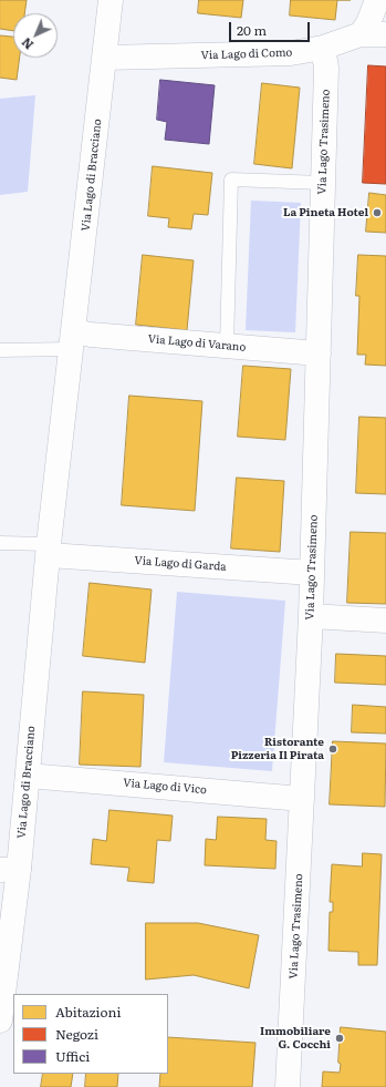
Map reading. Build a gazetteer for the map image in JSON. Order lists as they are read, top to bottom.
{
  "streets": {
    "street": [
      "Via Lago di Como",
      "Via Lago Trasimeno",
      "Via Lago di Bracciano",
      "Via Lago di Varano",
      "Via Lago di Garda",
      "Via Lago di Vico"
    ]
  },
  "crossings": [
    ["Via Lago di Como", "Via Lago Trasimeno"],
    ["Via Lago di Como", "Via Lago di Bracciano"],
    ["Via Lago Trasimeno", "Via Lago di Varano"],
    ["Via Lago Trasimeno", "Via Lago di Garda"],
    ["Via Lago Trasimeno", "Via Lago di Vico"],
    ["Via Lago di Bracciano", "Via Lago di Varano"],
    ["Via Lago di Bracciano", "Via Lago di Garda"],
    ["Via Lago di Bracciano", "Via Lago di Vico"]
  ],
  "places": ["La Pineta Hotel", "Ristorante Pizzeria Il Pirata", "Immobiliare G. Cocchi"],
  "legend": ["Abitazioni", "Negozi", "Uffici"],
  "scale_bar": "20 m",
  "north": "bottom left"
}
